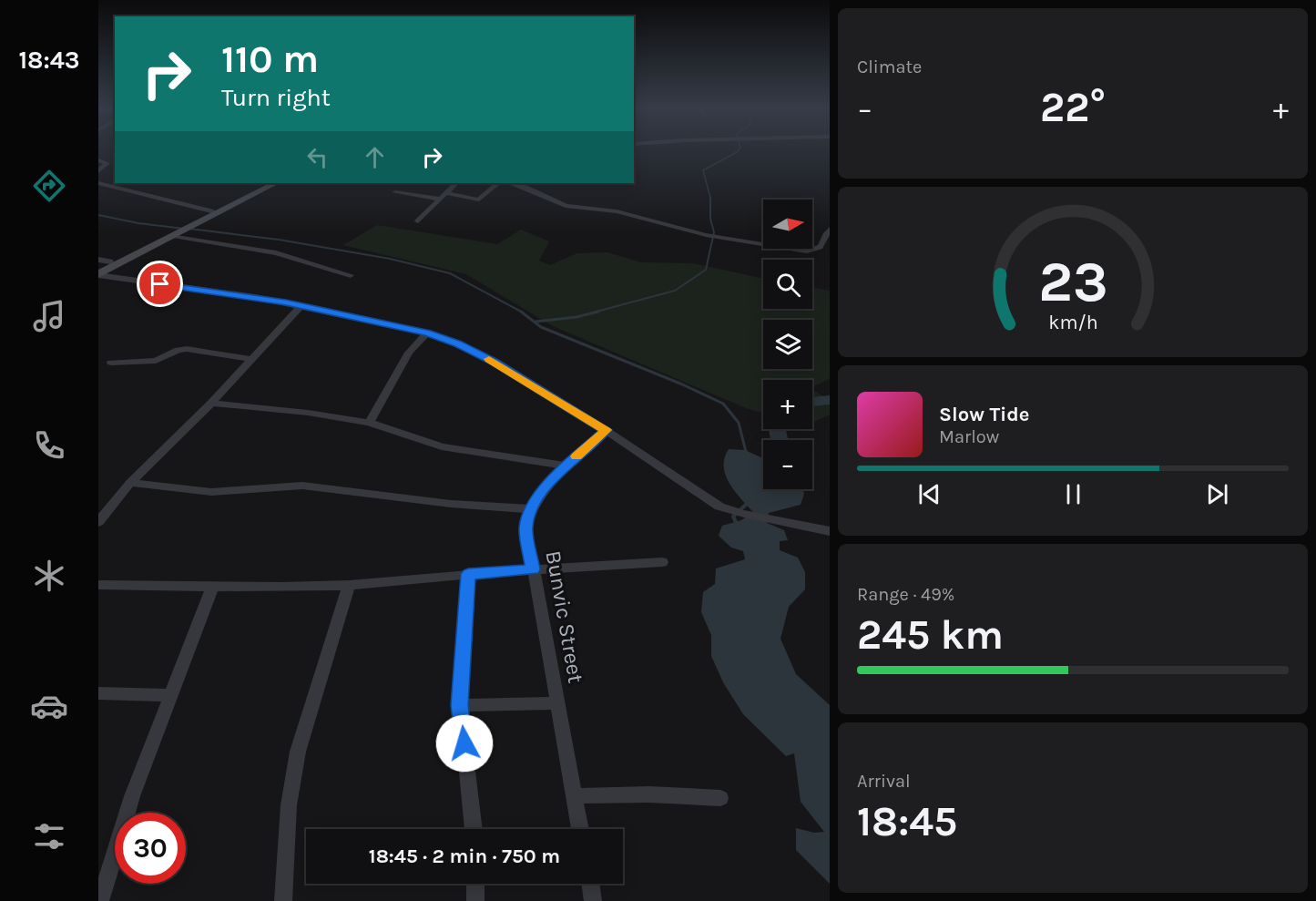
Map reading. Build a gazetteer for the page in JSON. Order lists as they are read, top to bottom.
{
  "streets": {
    "street": ["Bunvic Street"]
  },
  "north": "right",
  "page": {
    "tabs": "18:43",
    "tile": [
      "Climate",
      ["Range · 49%", "245 km"],
      ["Arrival", "18:45"]
    ],
    "turn": ["110 m", "Turn right"],
    "heat": ["−", "22°", "+"],
    "map_buttons": ["+", "−"],
    "song": ["Slow Tide", "Marlow"],
    "limit": "30",
    "trip": "18:45 · 2 min · 750 m",
    "gauge": ["23", "km/h"]
  }
}
